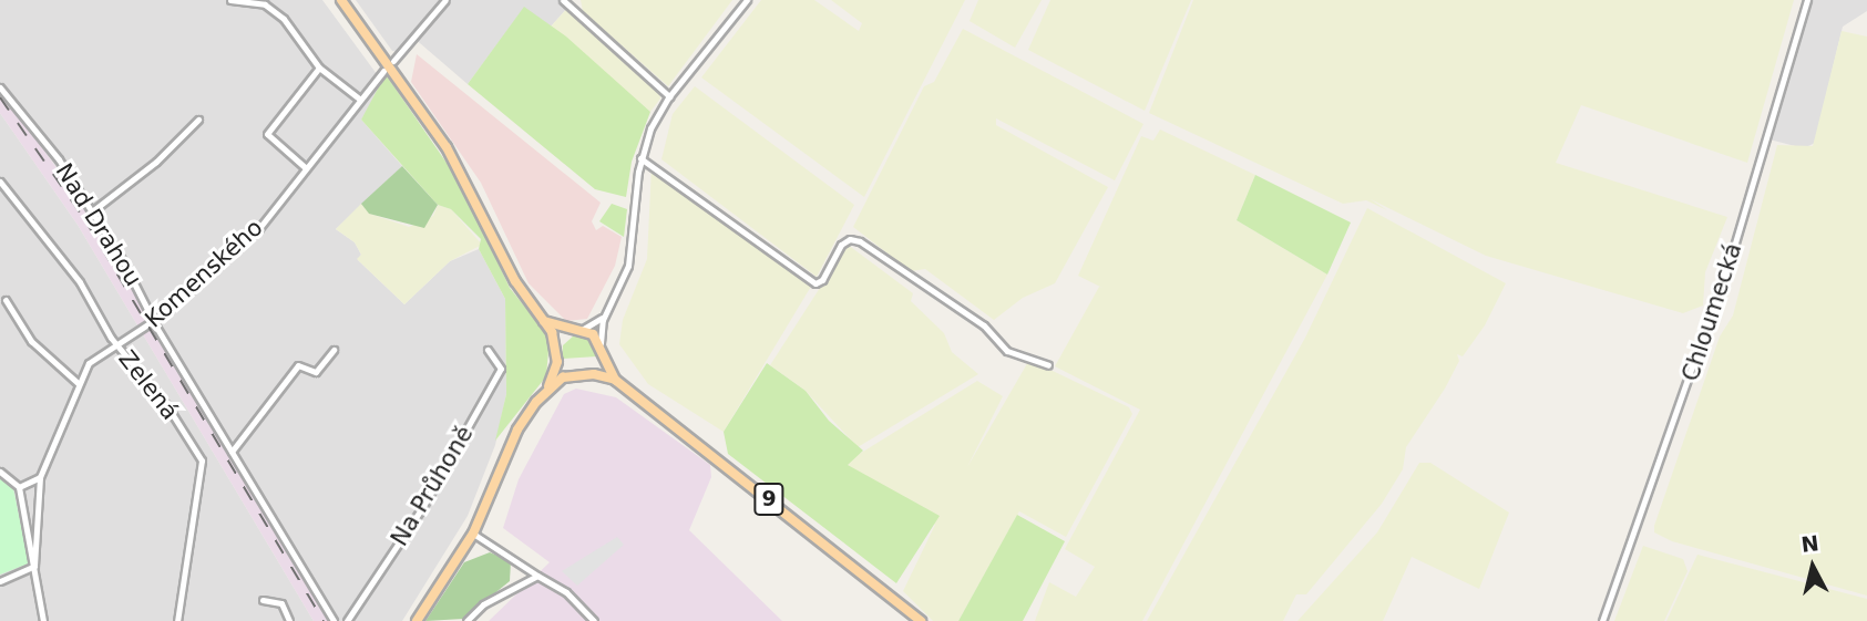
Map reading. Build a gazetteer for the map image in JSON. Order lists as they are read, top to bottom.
{
  "streets": {
    "main road": ["9"],
    "street": [
      "Nad Drahou",
      "Komenského",
      "Chloumecká",
      "Zelená",
      "Na Průhoně"
    ]
  },
  "crossings": [
    ["Nad Drahou", "Komenského"],
    ["Komenského", "Zelená"]
  ],
  "north": "top"
}
